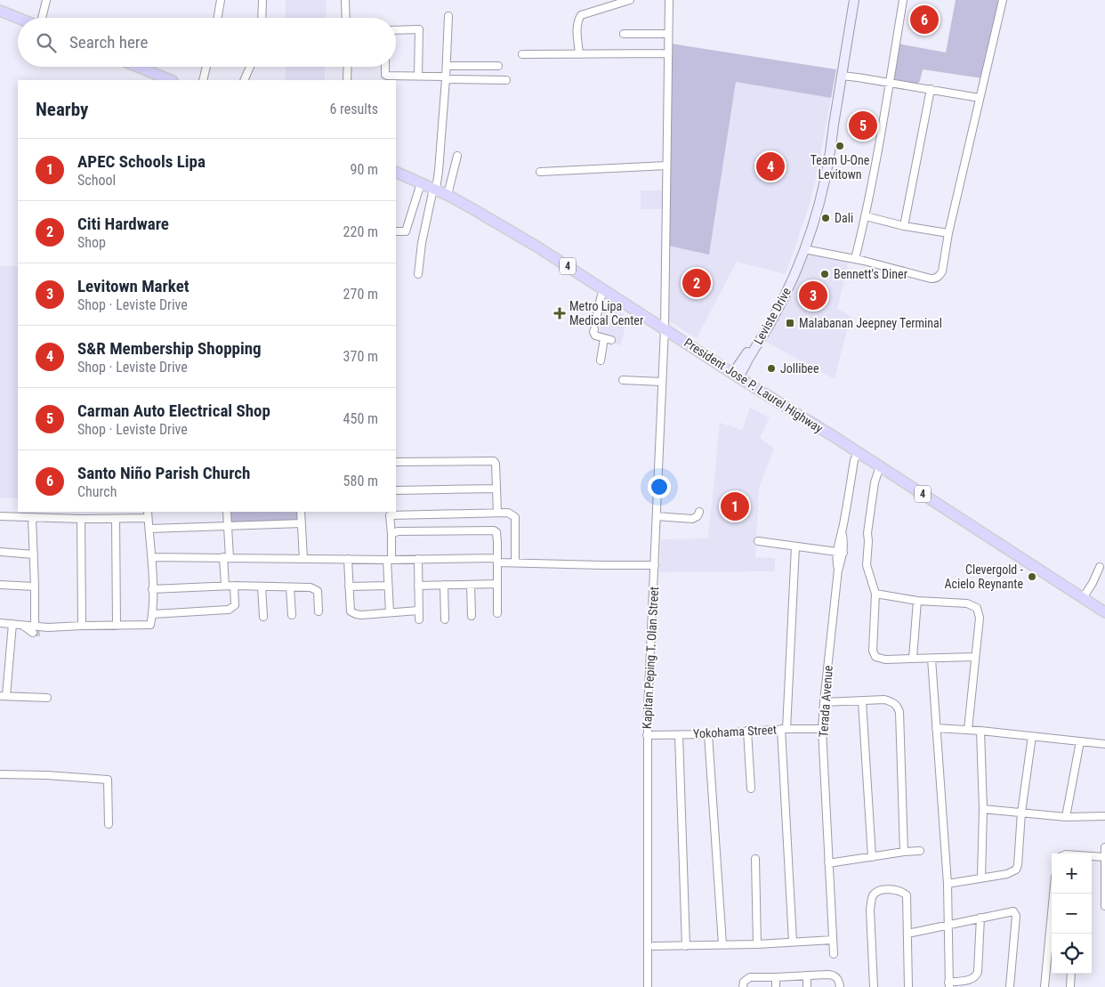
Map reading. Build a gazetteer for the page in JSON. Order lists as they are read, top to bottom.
{
  "streets": {
    "main road": ["4", "Leviste Drive", "President Jose P. Laurel Highway"],
    "street": ["Kapitan Peping T. Olan Street", "Terada Avenue", "Yokohama Street"]
  },
  "crossings": [
    ["Leviste Drive", "President Jose P. Laurel Highway"],
    ["President Jose P. Laurel Highway", "Kapitan Peping T. Olan Street"],
    ["President Jose P. Laurel Highway", "Terada Avenue"],
    ["Kapitan Peping T. Olan Street", "Yokohama Street"],
    ["Terada Avenue", "Yokohama Street"]
  ],
  "places": {
    "other": [
      "Team U-One Levitown",
      "Dali",
      "Bennett's Diner",
      "Jollibee",
      "Clevergold - Acielo Reynante"
    ],
    "health": ["Metro Lipa Medical Center"],
    "transit": ["Malabanan Jeepney Terminal"]
  },
  "page": {
    "pins": [
      "6",
      "5",
      "4",
      "2",
      "3",
      "1"
    ],
    "search": "Search here",
    "heading": ["Nearby", "6 results"],
    "list": [
      {
        "mark": "1",
        "name": "APEC Schools Lipa",
        "note": "School",
        "value": "90 m"
      },
      {
        "mark": "2",
        "name": "Citi Hardware",
        "note": "Shop",
        "value": "220 m"
      },
      {
        "mark": "3",
        "name": "Levitown Market",
        "note": "Shop · Leviste Drive",
        "value": "270 m"
      },
      {
        "mark": "4",
        "name": "S&R Membership Shopping",
        "note": "Shop · Leviste Drive",
        "value": "370 m"
      },
      {
        "mark": "5",
        "name": "Carman Auto Electrical Shop",
        "note": "Shop · Leviste Drive",
        "value": "450 m"
      },
      {
        "mark": "6",
        "name": "Santo Niño Parish Church",
        "note": "Church",
        "value": "580 m"
      }
    ],
    "map_buttons": ["+", "−"]
  }
}
